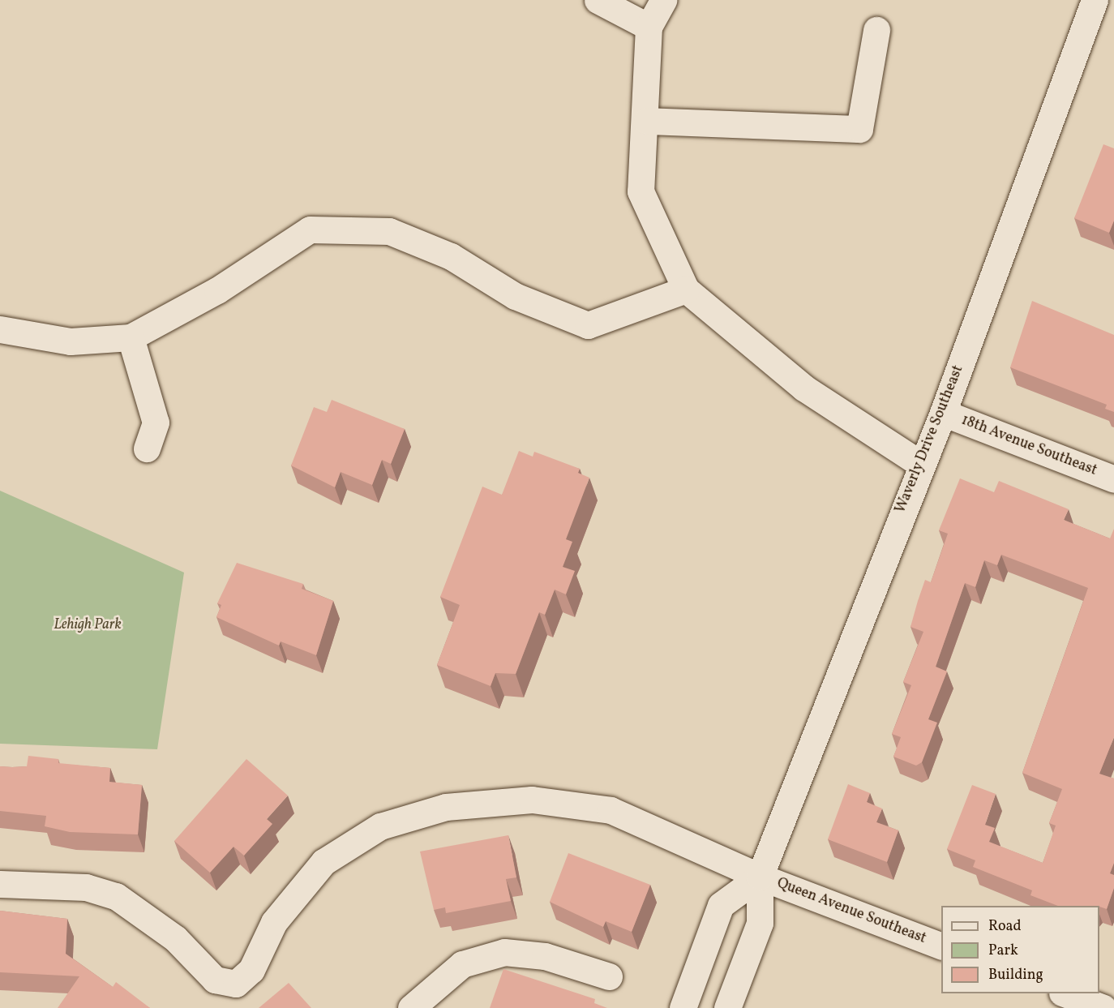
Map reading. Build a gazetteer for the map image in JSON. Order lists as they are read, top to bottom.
{
  "streets": {
    "street": ["Waverly Drive Southeast", "18th Avenue Southeast", "Queen Avenue Southeast"]
  },
  "crossings": [
    ["Waverly Drive Southeast", "18th Avenue Southeast"],
    ["Waverly Drive Southeast", "Queen Avenue Southeast"]
  ],
  "parks": ["Lehigh Park"],
  "legend": ["Road", "Park", "Building"]
}
